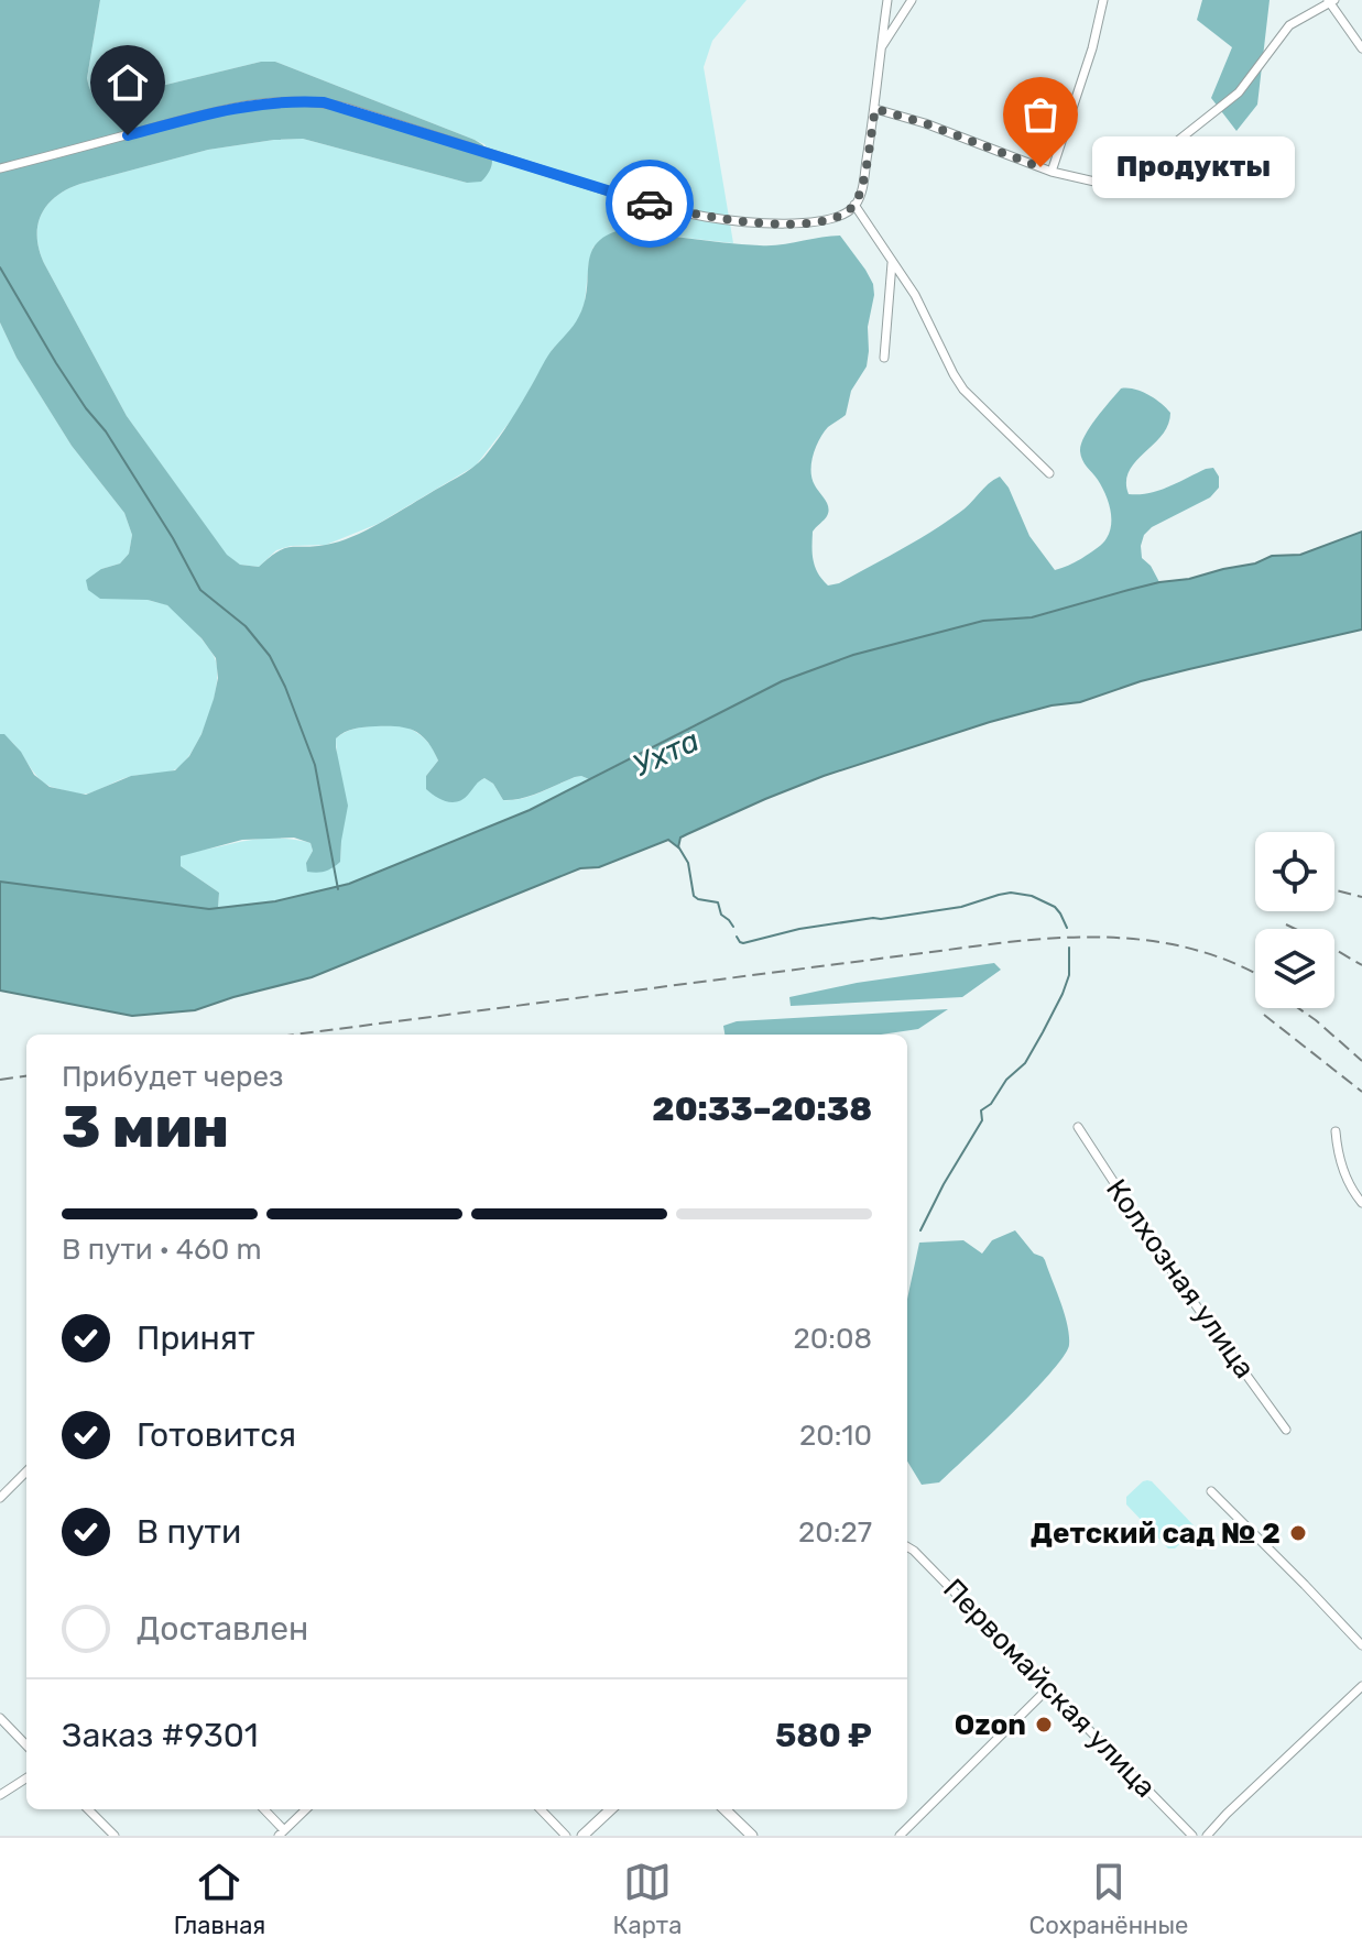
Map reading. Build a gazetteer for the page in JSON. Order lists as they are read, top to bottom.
{
  "streets": {
    "street": ["Колхозная улица", "Первомайская улица"]
  },
  "water": ["Ухта"],
  "places": ["Продукты", "Детский сад № 2", "Ozon"],
  "page": {
    "bubble": "Продукты",
    "heading": ["3 мин", "Прибудет через", "20:33–20:38"],
    "panel": ["Заказ #9301", "580 ₽"],
    "bar": "В пути · 460 m",
    "list": [
      ["Принят", "20:08"],
      ["Готовится", "20:10"],
      ["В пути", "20:27"],
      "Доставлен"
    ],
    "tabs": ["Главная", "Карта", "Сохранённые"]
  }
}
